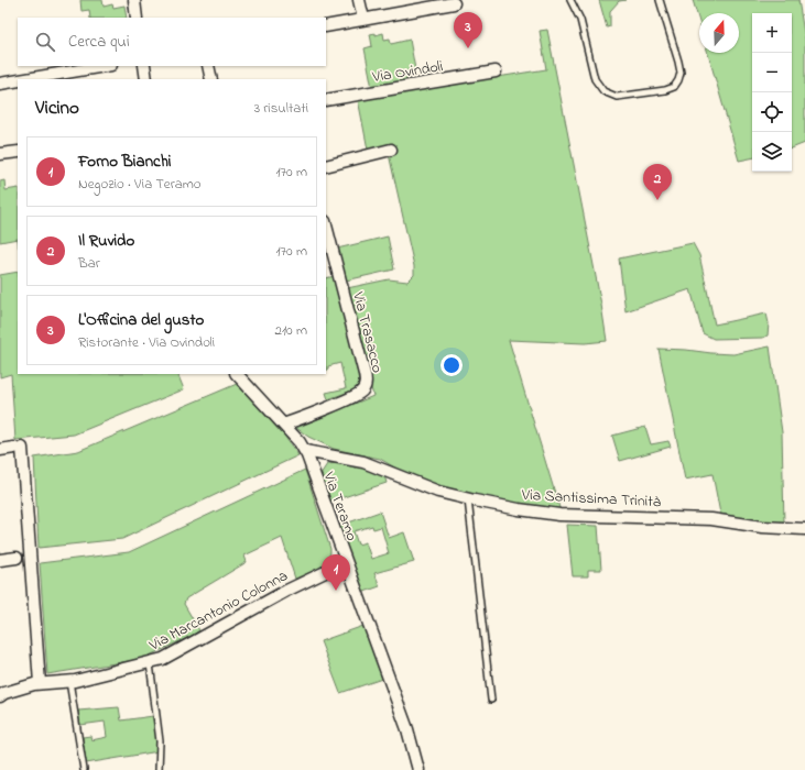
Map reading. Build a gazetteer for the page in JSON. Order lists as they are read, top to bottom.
{
  "streets": {
    "street": [
      "Via Ovindoli",
      "Via Trasacco",
      "Via Santissima Trinità",
      "Via Teramo",
      "Via Marcantonio Colonna"
    ]
  },
  "crossings": [
    ["Via Trasacco", "Via Teramo"],
    ["Via Santissima Trinità", "Via Teramo"],
    ["Via Teramo", "Via Marcantonio Colonna"]
  ],
  "north": "top",
  "page": {
    "pins": ["3", "2", "1"],
    "map_buttons": ["+", "−"],
    "search": "Cerca qui",
    "heading": ["Vicino", "3 risultati"],
    "list": [
      {
        "mark": "1",
        "name": "Forno Bianchi",
        "note": "Negozio · Via Teramo",
        "value": "170 m"
      },
      {
        "mark": "2",
        "name": "Il Ruvido",
        "note": "Bar",
        "value": "170 m"
      },
      {
        "mark": "3",
        "name": "L'Officina del gusto",
        "note": "Ristorante · Via Ovindoli",
        "value": "210 m"
      }
    ]
  }
}
